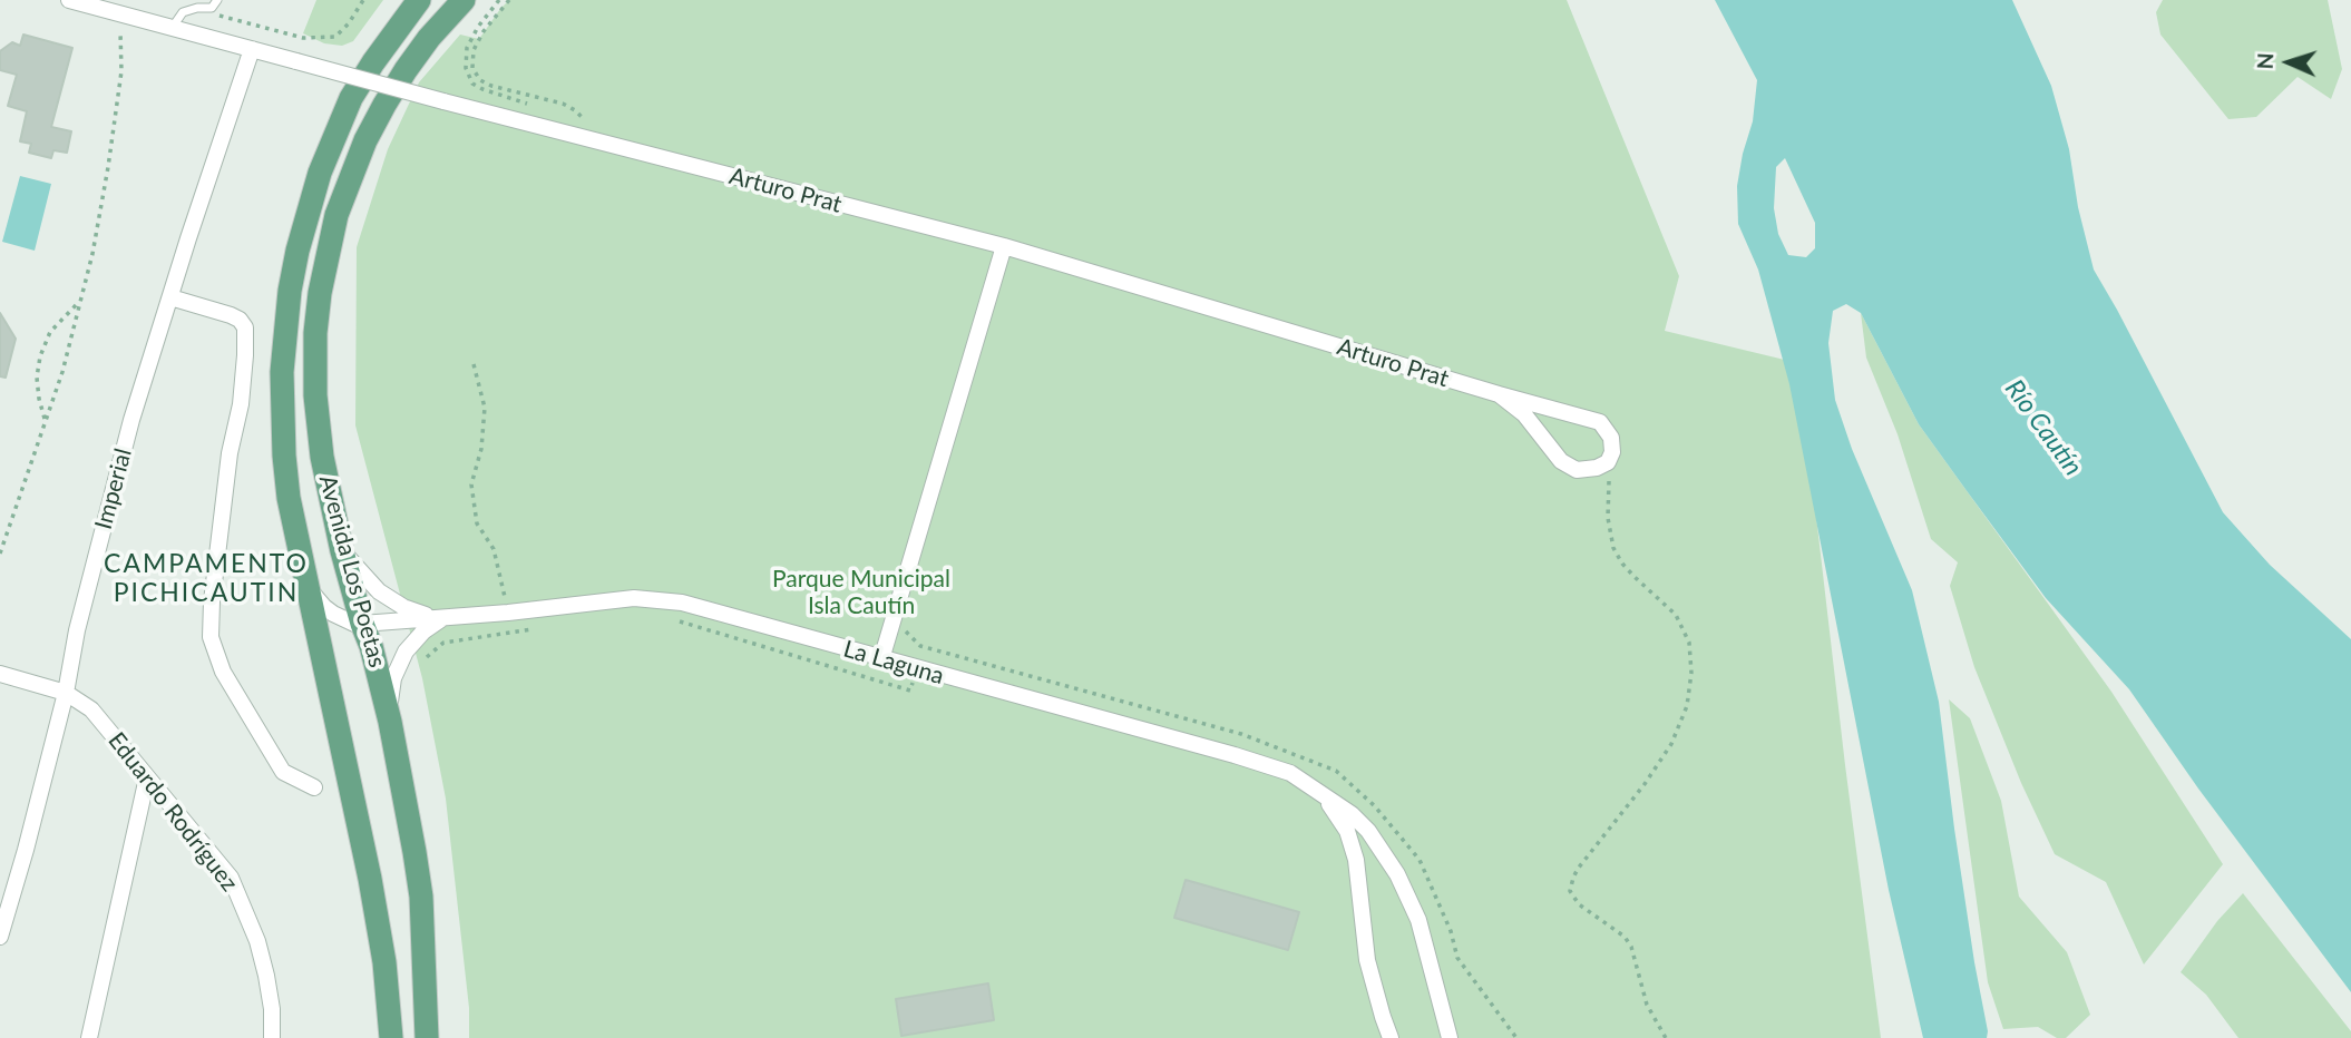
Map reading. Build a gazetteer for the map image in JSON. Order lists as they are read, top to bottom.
{
  "streets": {
    "main road": ["Avenida Los Poetas"],
    "street": [
      "Arturo Prat",
      "Imperial",
      "La Laguna",
      "Eduardo Rodríguez"
    ]
  },
  "crossings": [
    ["Arturo Prat", "Imperial"],
    ["Imperial", "Eduardo Rodríguez"],
    ["Avenida Los Poetas", "La Laguna"]
  ],
  "districts": ["CAMPAMENTO PICHICAUTIN"],
  "water": ["Río Cautín"],
  "parks": ["Parque Municipal Isla Cautín"],
  "north": "left"
}
